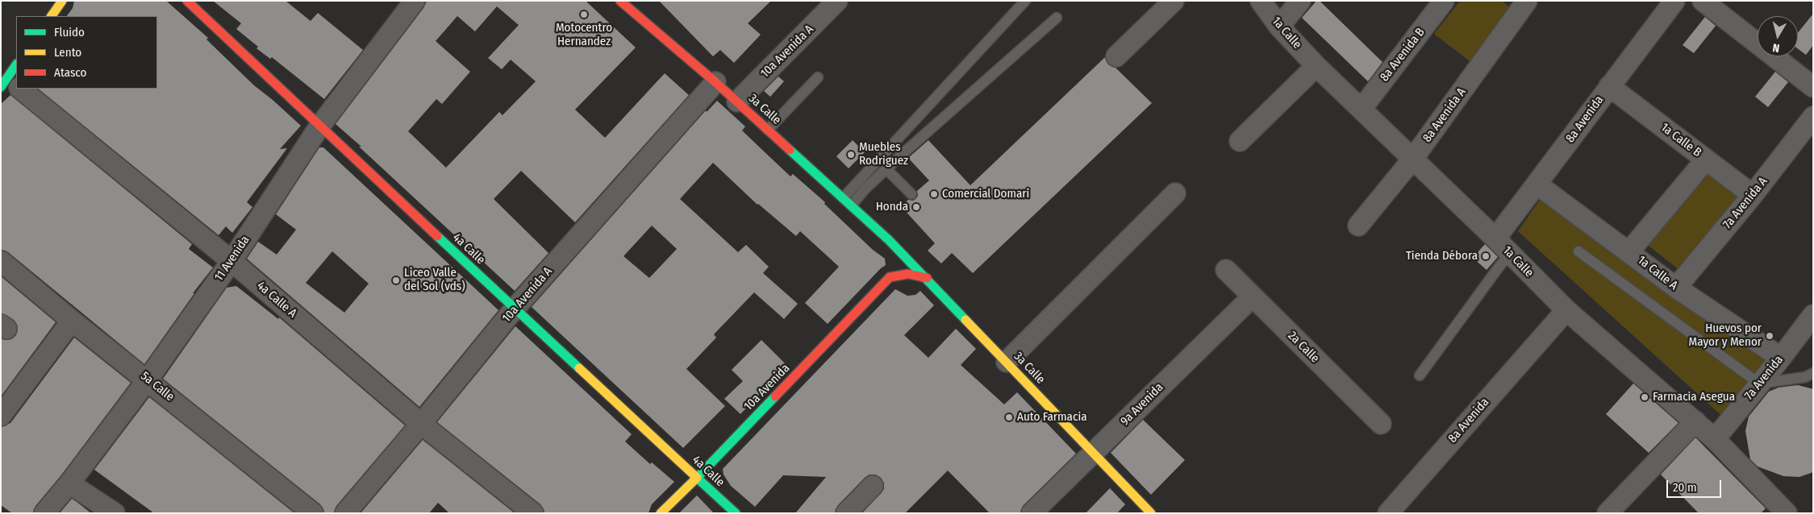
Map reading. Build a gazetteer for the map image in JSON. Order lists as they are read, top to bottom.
{
  "streets": {
    "main road": ["3a Calle", "4a Calle", "10a Avenida"],
    "street": [
      "1a Calle",
      "10a Avenida A",
      "8a Avenida B",
      "8a Avenida A",
      "8a Avenida",
      "1a Calle B",
      "7a Avenida A",
      "11 Avenida",
      "1a Calle A",
      "4a Calle A",
      "2a Calle",
      "7a Avenida",
      "5a Calle",
      "9a Avenida"
    ]
  },
  "crossings": [
    ["1a Calle", "8a Avenida B"],
    ["1a Calle", "8a Avenida A"],
    ["1a Calle", "8a Avenida"],
    ["1a Calle", "7a Avenida"],
    ["10a Avenida A", "3a Calle"],
    ["10a Avenida A", "4a Calle"],
    ["10a Avenida A", "4a Calle A"],
    ["3a Calle", "9a Avenida"],
    ["8a Avenida", "1a Calle B"],
    ["8a Avenida", "1a Calle A"],
    ["1a Calle B", "7a Avenida A"],
    ["7a Avenida A", "1a Calle A"],
    ["4a Calle", "11 Avenida"],
    ["4a Calle", "10a Avenida"],
    ["11 Avenida", "4a Calle A"],
    ["11 Avenida", "5a Calle"],
    ["1a Calle A", "7a Avenida"],
    ["2a Calle", "9a Avenida"]
  ],
  "places": [
    "Motocentro Hernandez",
    "Muebles Rodriguez",
    "Comercial Domari",
    "Honda",
    "Tienda Débora",
    "Liceo Valle del Sol (vds)",
    "Huevos por Mayor y Menor",
    "Farmacia Asegua",
    "Auto Farmacia"
  ],
  "legend": ["Fluido", "Lento", "Atasco"],
  "scale_bar": "20 m",
  "north": "bottom"
}
